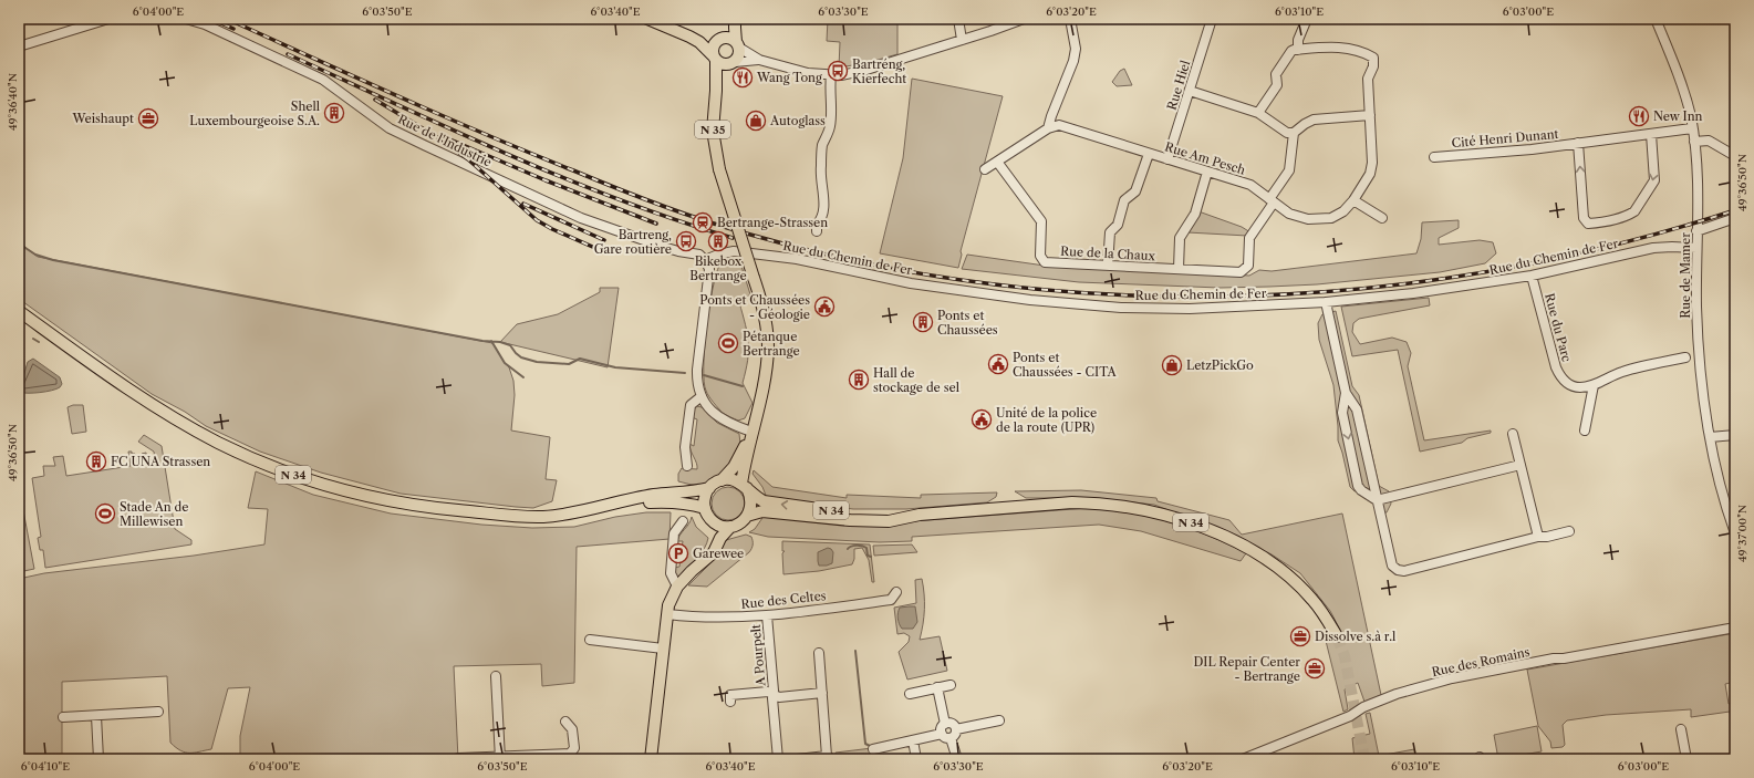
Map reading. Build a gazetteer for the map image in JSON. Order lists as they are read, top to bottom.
{
  "streets": {
    "main road": ["N 35", "N 34"],
    "street": [
      "Rue Hiel",
      "Cité Henri Dunant",
      "Rue de l'Industrie",
      "Rue Am Pesch",
      "Rue de la Chaux",
      "Rue du Chemin de Fer",
      "Rue de Mamer",
      "Rue du Parc",
      "Rue des Celtes",
      "A Pourpelt",
      "Rue des Romains"
    ]
  },
  "crossings": [
    ["Rue Hiel", "Rue Am Pesch"],
    ["N 35", "N 34"],
    ["Cité Henri Dunant", "Rue de Mamer"],
    ["Rue de l'Industrie", "Rue du Chemin de Fer"],
    ["Rue Am Pesch", "Rue de la Chaux"],
    ["Rue du Chemin de Fer", "Rue de Mamer"],
    ["Rue du Chemin de Fer", "Rue du Parc"],
    ["Rue des Celtes", "A Pourpelt"]
  ],
  "places": {
    "bus stop": ["Bartréng, Kierfecht", "Bartreng, Gare routière"],
    "restaurant": ["Wang Tong", "New Inn"],
    "building": [
      "Shell Luxembourgeoise S.A.",
      "Bikebox Bertrange",
      "Ponts et Chaussées",
      "Hall de stockage de sel",
      "FC UNA Strassen"
    ],
    "office": ["Weishaupt", "Dissolve s.à r.l", "DIL Repair Center - Bertrange"],
    "shop": ["Autoglass", "LetzPickGo"],
    "station": ["Bertrange-Strassen"],
    "public building": ["Ponts et Chaussées - Géologie", "Ponts et Chaussées - CITA", "Unité de la police de la route (UPR)"],
    "sports": ["Pétanque Bertrange", "Stade An de Millewisen"],
    "parking": ["Garewee"]
  },
  "coordinates": [
    "6°04'00\"E",
    "6°03'50\"E",
    "6°03'40\"E",
    "6°03'30\"E",
    "6°03'20\"E",
    "6°03'10\"E",
    "6°03'00\"E",
    "49°36'40\"N",
    "49°36'50\"N",
    "49°37'00\"N",
    "6°04'10\"E"
  ]
}
